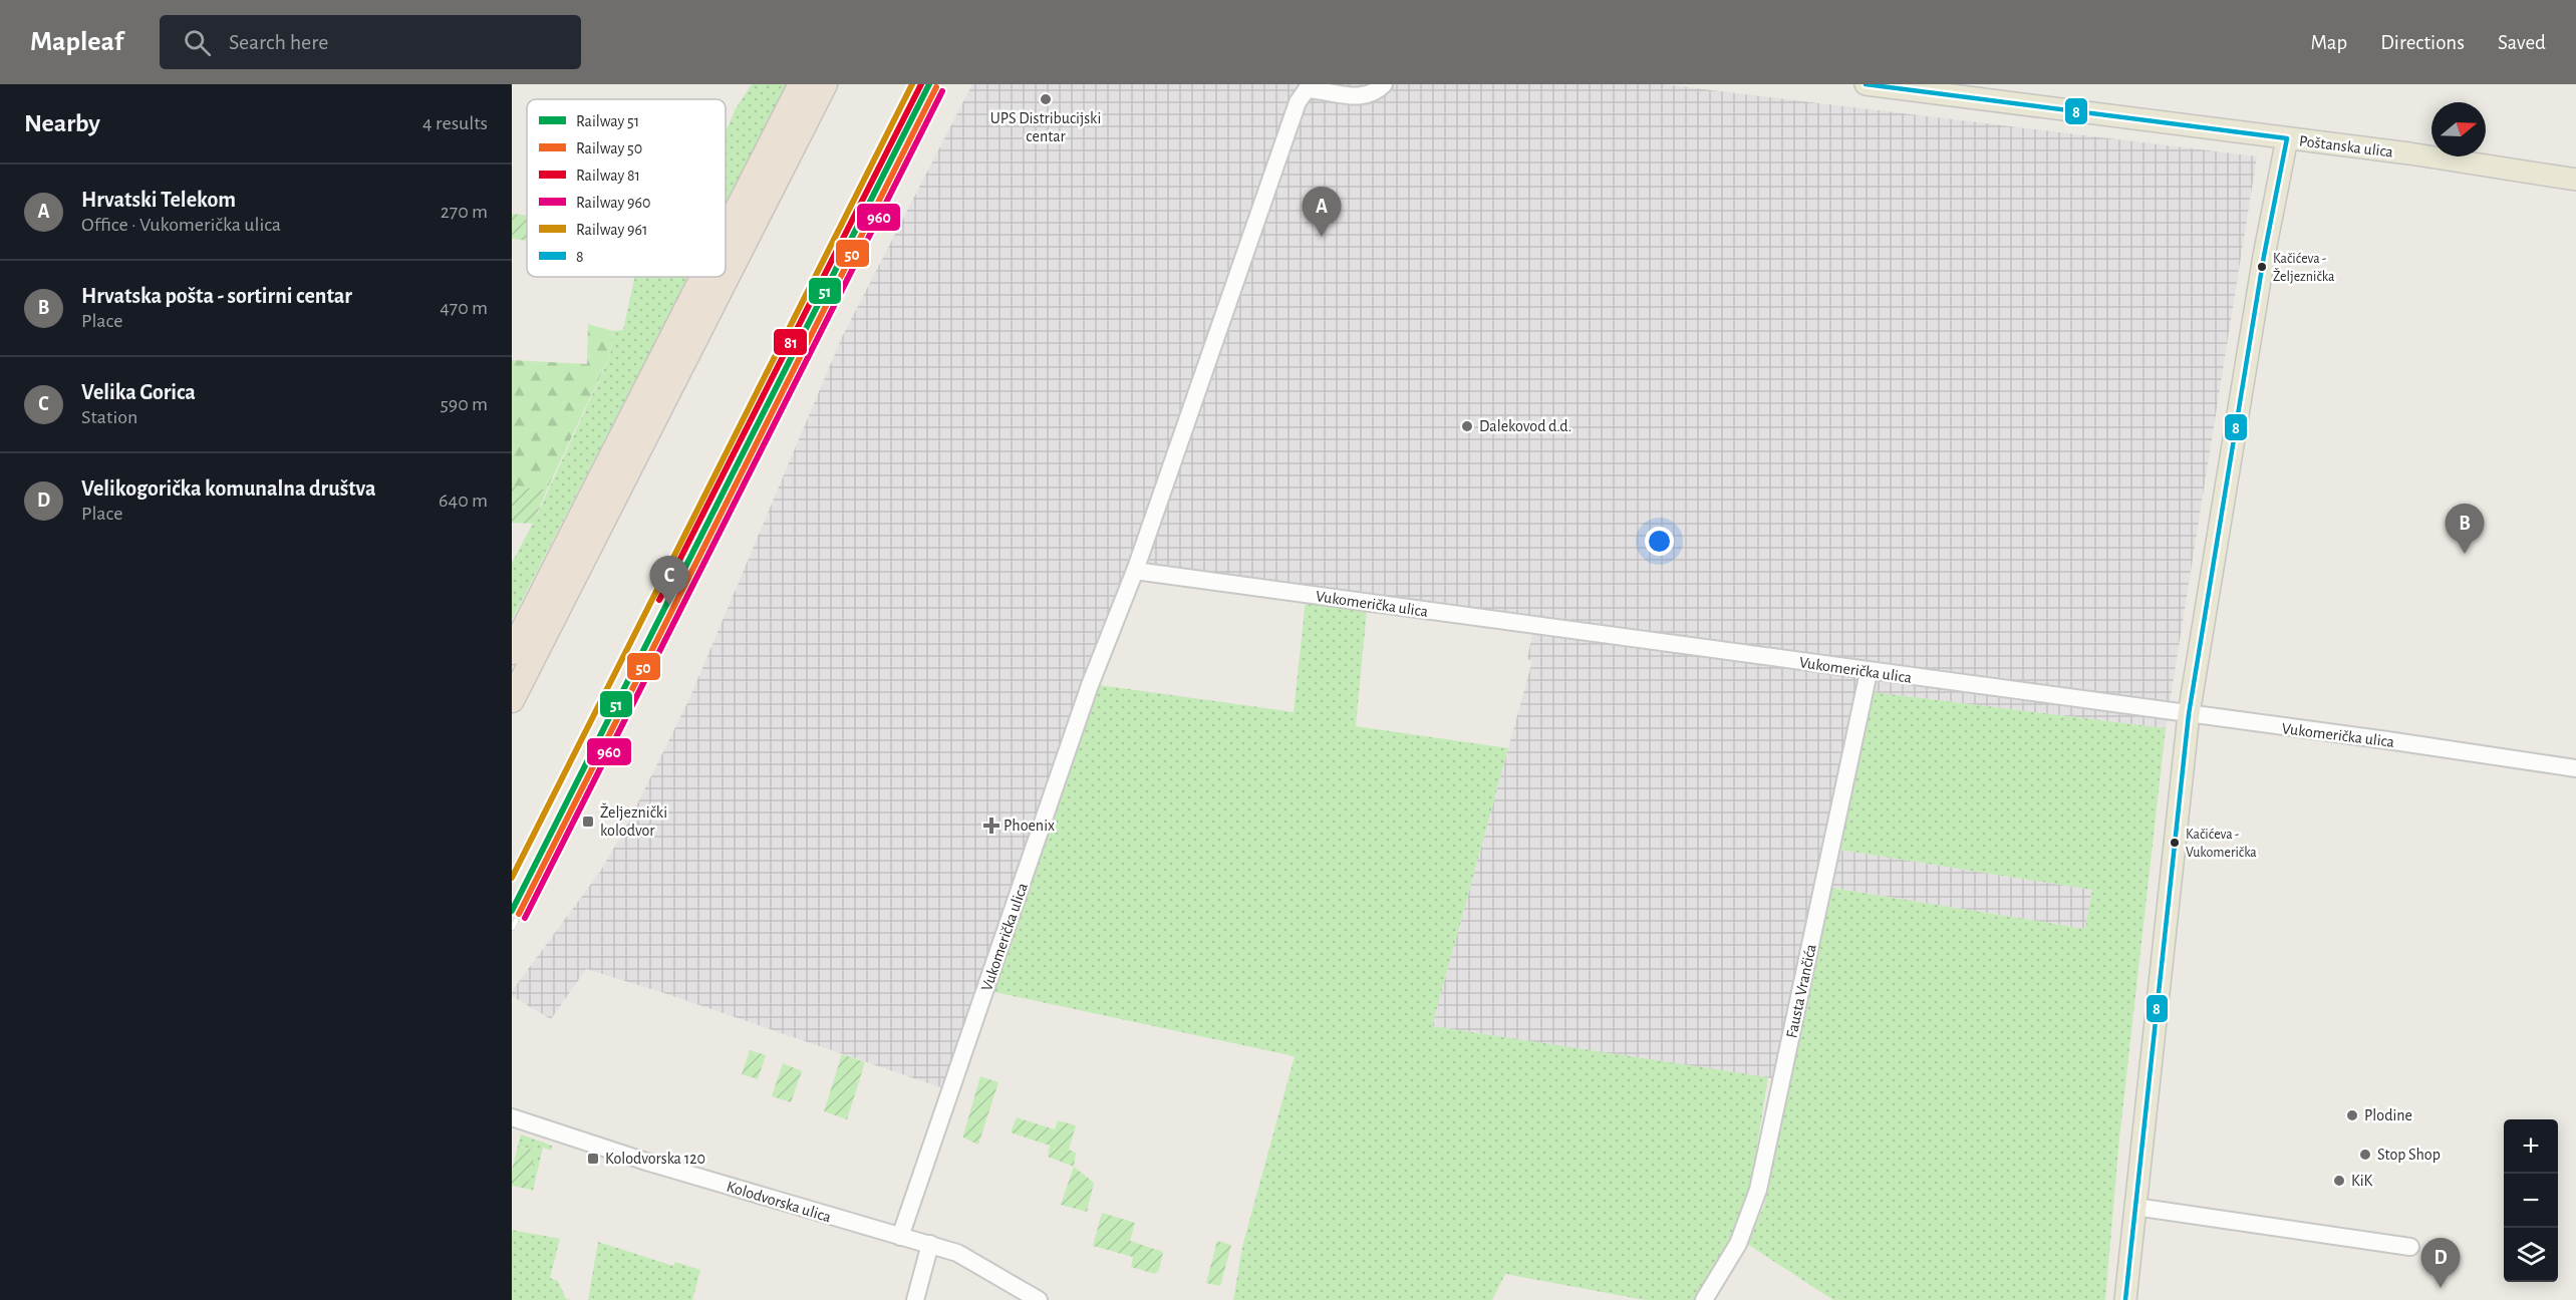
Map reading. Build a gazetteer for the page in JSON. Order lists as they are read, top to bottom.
{
  "streets": {
    "main road": ["Poštanska ulica"],
    "street": ["Vukomerička ulica", "Fausta Vrančića", "Kolodvorska ulica"]
  },
  "crossings": [
    ["Vukomerička ulica", "Fausta Vrančića"],
    ["Vukomerička ulica", "Kolodvorska ulica"]
  ],
  "places": {
    "other": [
      "UPS Distribucijski centar",
      "Kačićeva - Željeznička",
      "Dalekovod d.d.",
      "Kačićeva - Vukomerička",
      "Plodine",
      "Stop Shop",
      "KiK"
    ],
    "transit": ["Željeznički kolodvor", "Kolodvorska 120"],
    "health": ["Phoenix"]
  },
  "lines": [
    "rail line 51",
    "rail line 81",
    "rail line 961",
    "transit line 8",
    "rail line 50",
    "rail line 960"
  ],
  "legend": [
    "Railway 51",
    "Railway 50",
    "Railway 81",
    "Railway 960",
    "Railway 961",
    "8"
  ],
  "north": "right",
  "page": {
    "header": "Mapleaf",
    "search": "Search here",
    "nav": ["Map", "Directions", "Saved"],
    "heading": ["Nearby", "4 results"],
    "list": [
      {
        "mark": "A",
        "name": "Hrvatski Telekom",
        "note": "Office · Vukomerička ulica",
        "value": "270 m"
      },
      {
        "mark": "B",
        "name": "Hrvatska pošta - sortirni centar",
        "note": "Place",
        "value": "470 m"
      },
      {
        "mark": "C",
        "name": "Velika Gorica",
        "note": "Station",
        "value": "590 m"
      },
      {
        "mark": "D",
        "name": "Velikogorička komunalna društva",
        "note": "Place",
        "value": "640 m"
      }
    ],
    "pins": [
      "A",
      "B",
      "C",
      "D"
    ],
    "map_buttons": ["+", "−"]
  }
}
